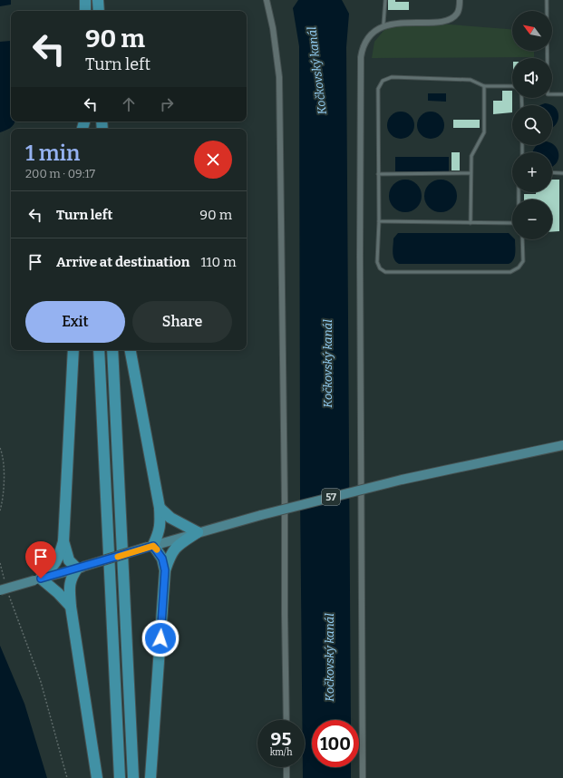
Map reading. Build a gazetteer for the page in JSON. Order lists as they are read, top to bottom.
{
  "streets": {
    "main road": ["57"]
  },
  "water": ["Kočkovský kanál"],
  "north": "top left",
  "page": {
    "map_buttons": ["+", "−"],
    "turn": ["90 m", "Turn left"],
    "heading": ["1 min", "200 m · 09:17"],
    "list": [
      {
        "name": "Turn left",
        "value": "90 m"
      },
      {
        "name": "Arrive at destination",
        "value": "110 m"
      }
    ],
    "buttons": ["Exit", "Share"],
    "speed": "95 km/h",
    "limit": "100"
  }
}
